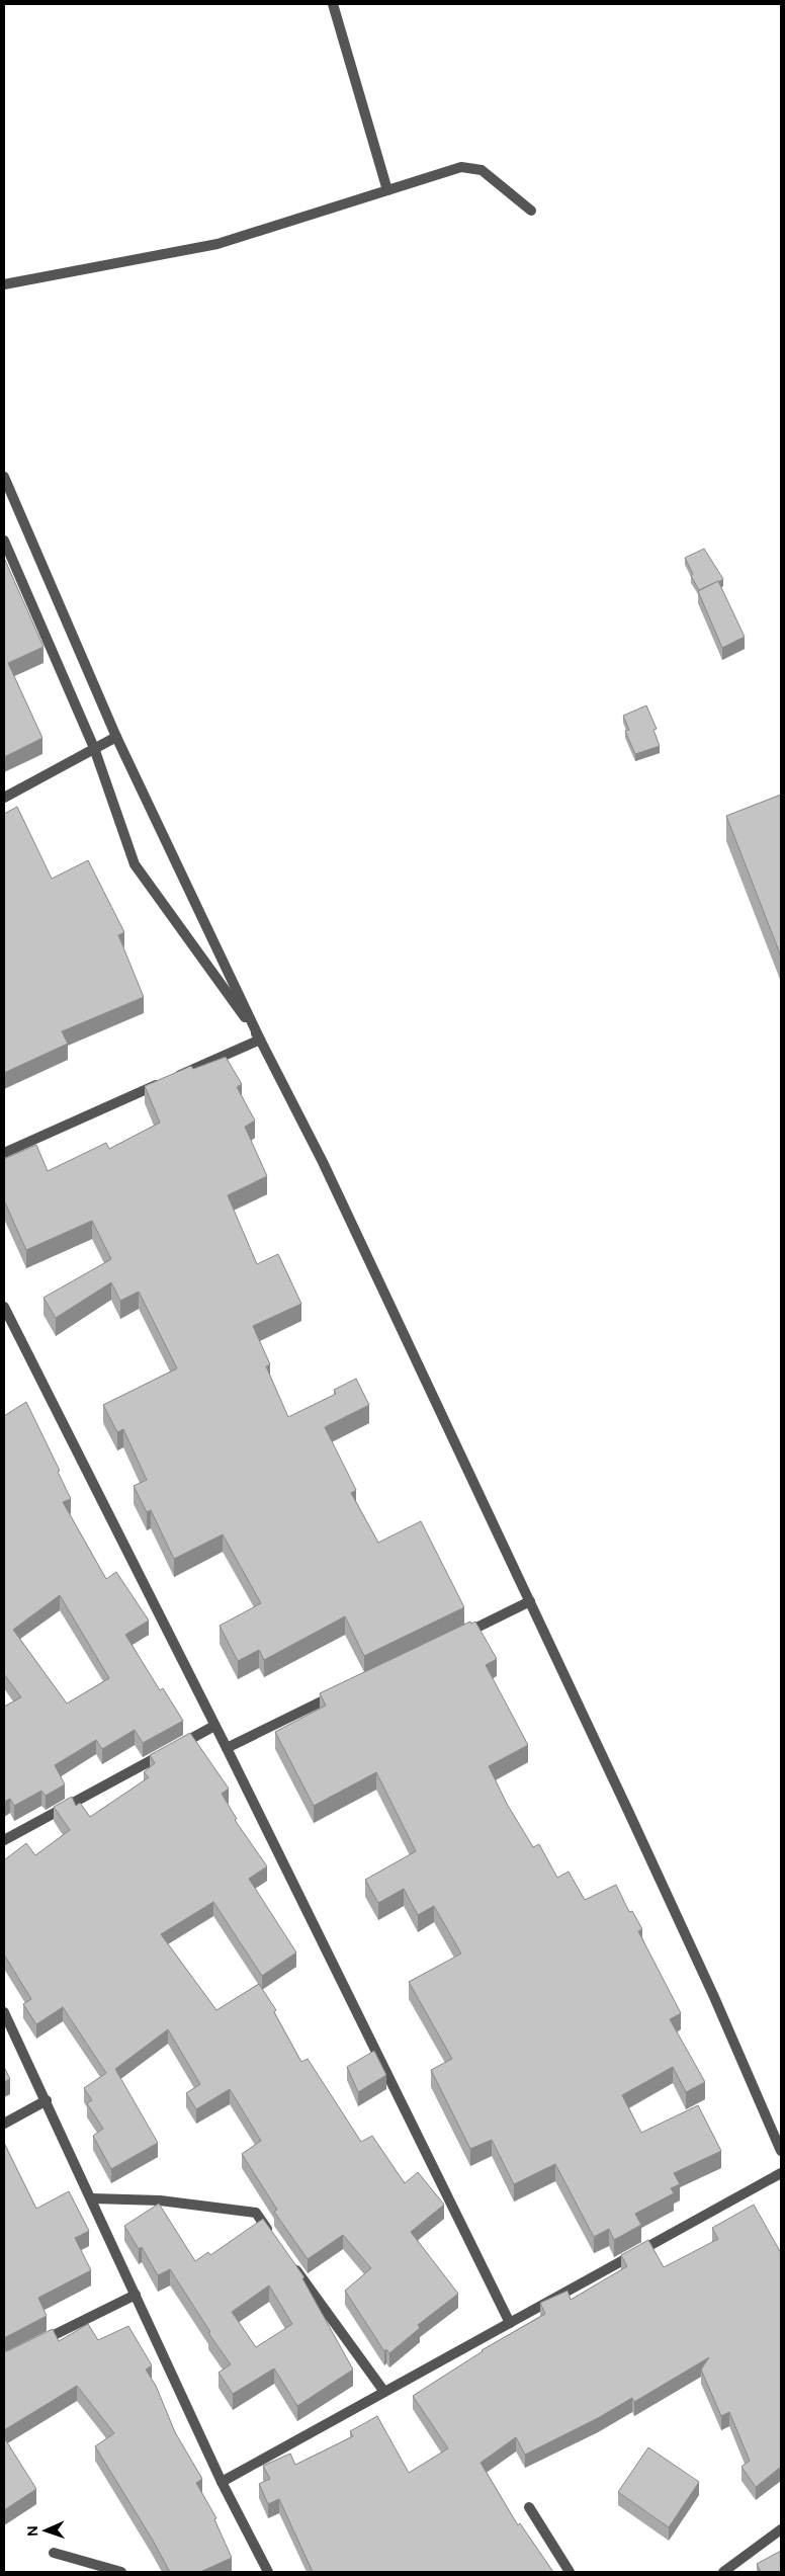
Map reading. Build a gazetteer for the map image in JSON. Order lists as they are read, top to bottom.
{
  "north": "left"
}
